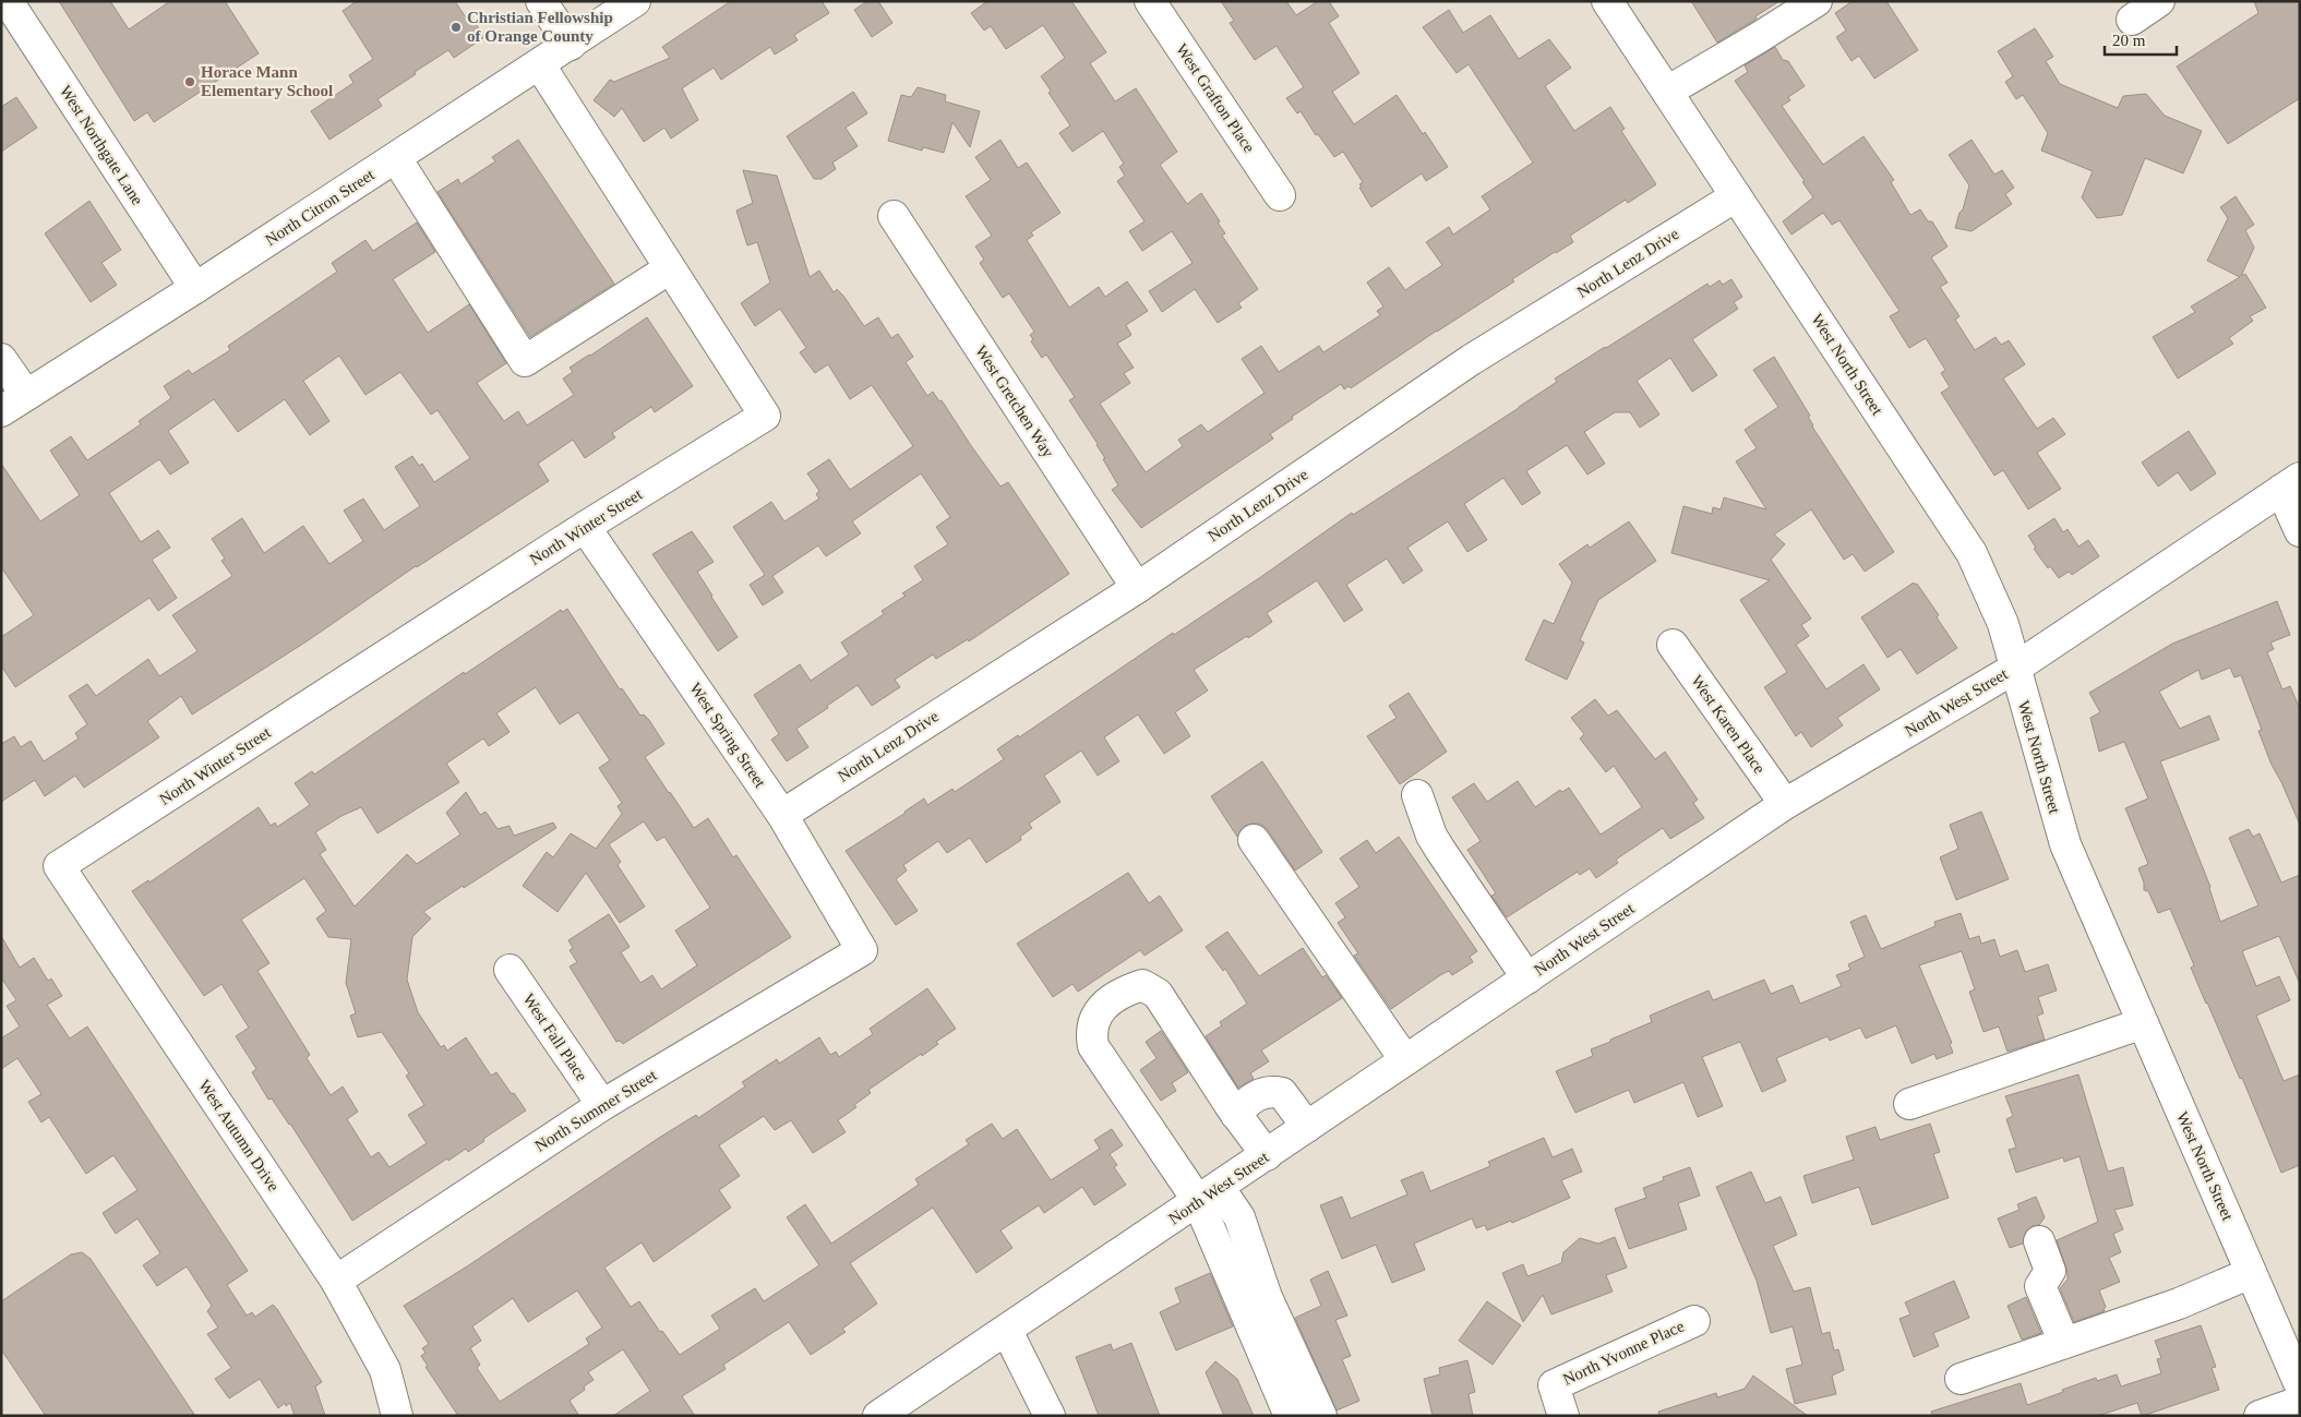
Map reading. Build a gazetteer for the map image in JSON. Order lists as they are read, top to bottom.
{
  "streets": {
    "street": [
      "West Grafton Place",
      "West Northgate Lane",
      "North Citron Street",
      "North Lenz Drive",
      "West North Street",
      "West Gretchen Way",
      "North Winter Street",
      "North West Street",
      "West Karen Place",
      "West Spring Street",
      "West Fall Place",
      "North Summer Street",
      "West Autumn Drive",
      "North Yvonne Place"
    ]
  },
  "crossings": [
    ["West Northgate Lane", "North Citron Street"],
    ["North Citron Street", "North Winter Street"],
    ["North Lenz Drive", "West North Street"],
    ["North Lenz Drive", "West Gretchen Way"],
    ["North Lenz Drive", "West Spring Street"],
    ["West North Street", "North West Street"],
    ["North Winter Street", "West Spring Street"],
    ["North Winter Street", "West Autumn Drive"],
    ["North West Street", "West Karen Place"],
    ["West Spring Street", "North Summer Street"],
    ["West Fall Place", "North Summer Street"],
    ["North Summer Street", "West Autumn Drive"]
  ],
  "places": ["Christian Fellowship of Orange County", "Horace Mann Elementary School"],
  "scale_bar": "20 m"
}
